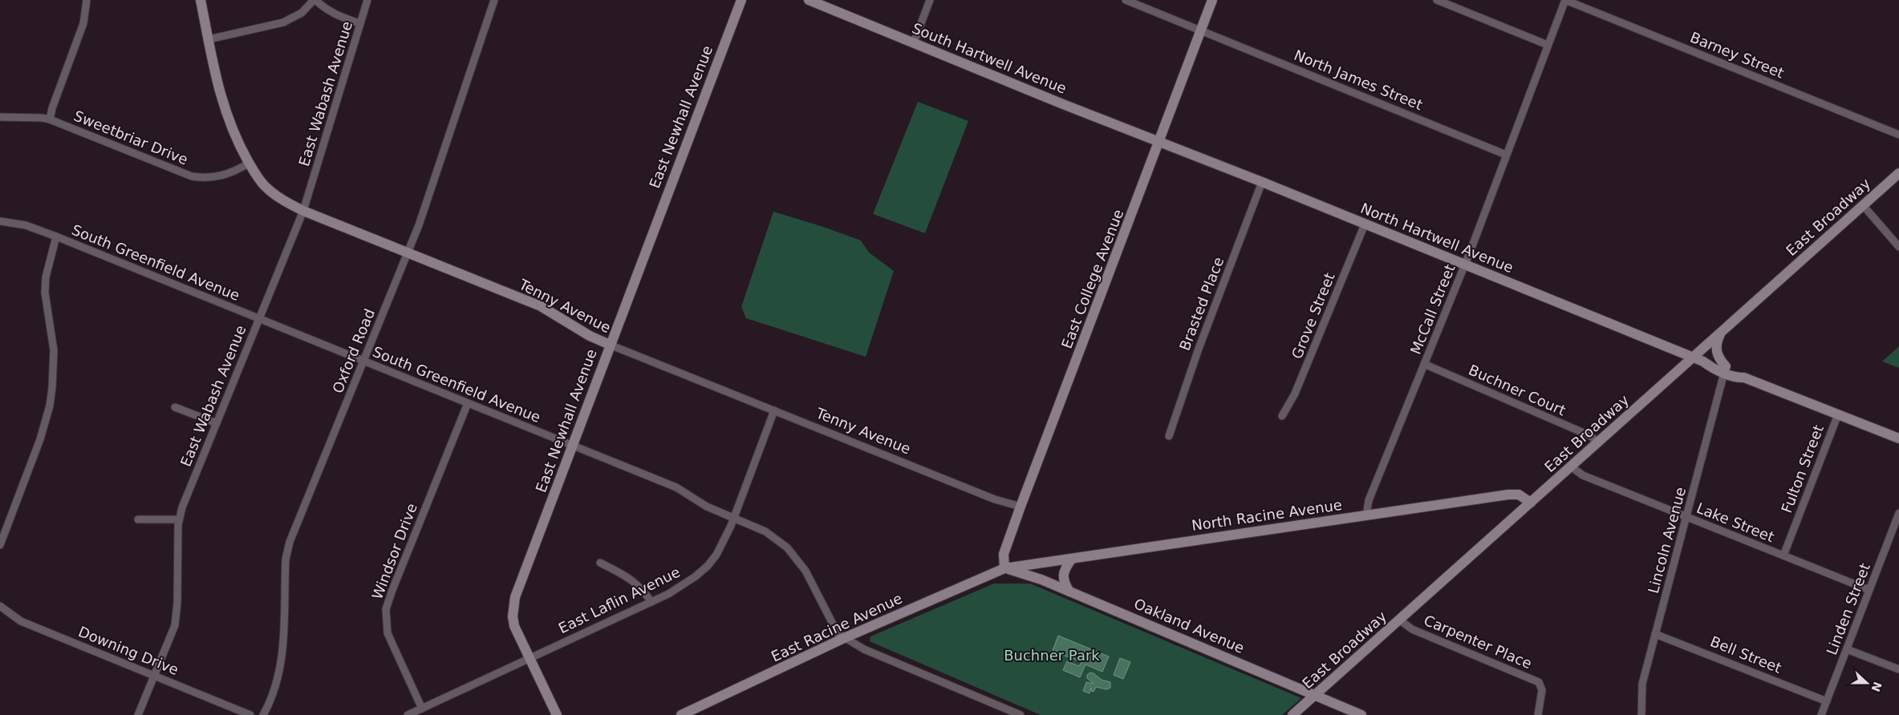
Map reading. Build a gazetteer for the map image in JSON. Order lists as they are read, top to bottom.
{
  "streets": {
    "street": [
      "Barney Street",
      "South Hartwell Avenue",
      "North James Street",
      "East Wabash Avenue",
      "East Newhall Avenue",
      "Sweetbriar Drive",
      "East Broadway",
      "North Hartwell Avenue",
      "South Greenfield Avenue",
      "East College Avenue",
      "Brasted Place",
      "Tenny Avenue",
      "McCall Street",
      "Grove Street",
      "Oxford Road",
      "Buchner Court",
      "Fulton Street",
      "North Racine Avenue",
      "Lake Street",
      "Lincoln Avenue",
      "Windsor Drive",
      "East Laflin Avenue",
      "Linden Street",
      "Oakland Avenue",
      "East Racine Avenue",
      "Carpenter Place",
      "Downing Drive",
      "Bell Street"
    ]
  },
  "crossings": [
    ["Barney Street", "McCall Street"],
    ["South Hartwell Avenue", "North Hartwell Avenue"],
    ["South Hartwell Avenue", "East College Avenue"],
    ["North James Street", "East College Avenue"],
    ["North James Street", "McCall Street"],
    ["East Wabash Avenue", "South Greenfield Avenue"],
    ["East Wabash Avenue", "Tenny Avenue"],
    ["East Wabash Avenue", "Downing Drive"],
    ["East Newhall Avenue", "South Greenfield Avenue"],
    ["East Newhall Avenue", "Tenny Avenue"],
    ["East Newhall Avenue", "East Laflin Avenue"],
    ["Sweetbriar Drive", "Tenny Avenue"],
    ["East Broadway", "North Hartwell Avenue"],
    ["East Broadway", "Buchner Court"],
    ["East Broadway", "North Racine Avenue"],
    ["East Broadway", "Lake Street"],
    ["East Broadway", "Oakland Avenue"],
    ["East Broadway", "Carpenter Place"],
    ["North Hartwell Avenue", "East College Avenue"],
    ["North Hartwell Avenue", "Brasted Place"],
    ["North Hartwell Avenue", "McCall Street"],
    ["North Hartwell Avenue", "Grove Street"],
    ["North Hartwell Avenue", "Fulton Street"],
    ["North Hartwell Avenue", "Lincoln Avenue"],
    ["South Greenfield Avenue", "Oxford Road"],
    ["South Greenfield Avenue", "Windsor Drive"],
    ["South Greenfield Avenue", "East Laflin Avenue"],
    ["South Greenfield Avenue", "East Racine Avenue"],
    ["East College Avenue", "Tenny Avenue"],
    ["East College Avenue", "North Racine Avenue"],
    ["East College Avenue", "Oakland Avenue"],
    ["East College Avenue", "East Racine Avenue"],
    ["Tenny Avenue", "Oxford Road"],
    ["Tenny Avenue", "East Laflin Avenue"],
    ["McCall Street", "Buchner Court"],
    ["McCall Street", "North Racine Avenue"],
    ["Fulton Street", "Lake Street"],
    ["North Racine Avenue", "Oakland Avenue"],
    ["North Racine Avenue", "East Racine Avenue"],
    ["Lake Street", "Lincoln Avenue"],
    ["Lake Street", "Linden Street"],
    ["Lincoln Avenue", "Bell Street"],
    ["Windsor Drive", "East Laflin Avenue"],
    ["Linden Street", "Bell Street"],
    ["Oakland Avenue", "East Racine Avenue"]
  ],
  "parks": ["Buchner Park"],
  "north": "right"
}
